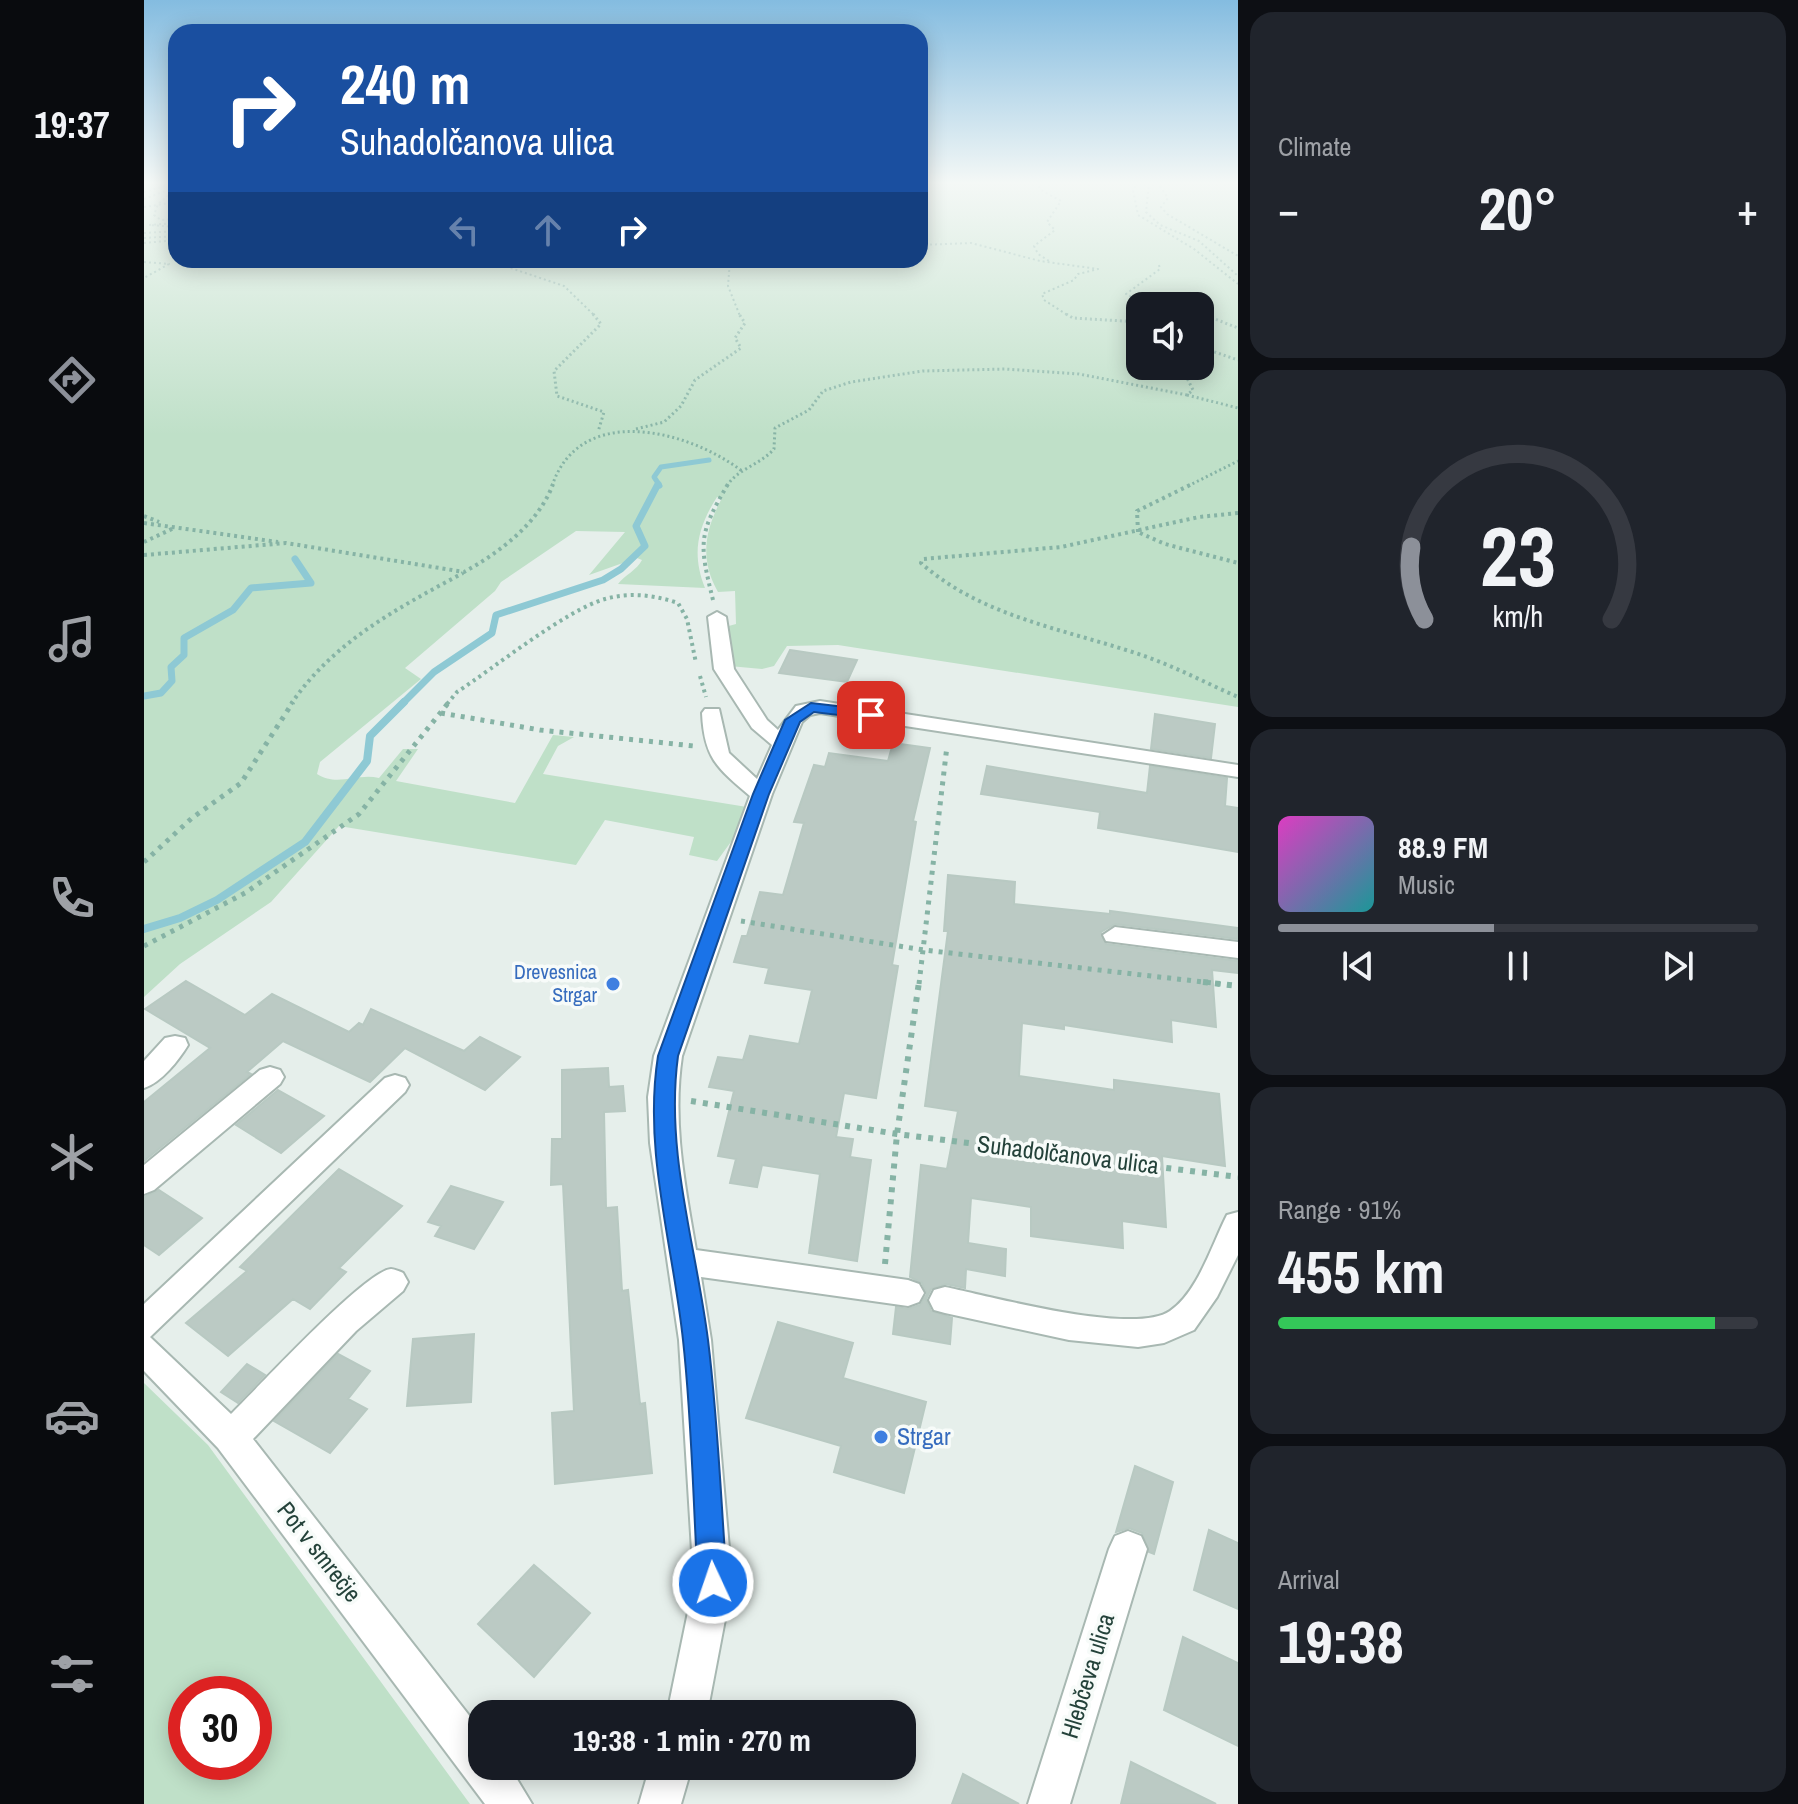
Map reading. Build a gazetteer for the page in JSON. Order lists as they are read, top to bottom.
{
  "streets": {
    "street": ["Pot v smrečje", "Hlebčeva ulica"],
    "path": ["Suhadolčanova ulica"]
  },
  "places": ["Drevesnica Strgar", "Strgar"],
  "page": {
    "tabs": "19:37",
    "tile": [
      "Climate",
      ["Range · 91%", "455 km"],
      ["Arrival", "19:38"]
    ],
    "turn": ["240 m", "Suhadolčanova ulica"],
    "heat": ["−", "20°", "+"],
    "song": ["88.9 FM", "Music"],
    "limit": "30",
    "trip": "19:38 · 1 min · 270 m",
    "gauge": ["23", "km/h"]
  }
}
